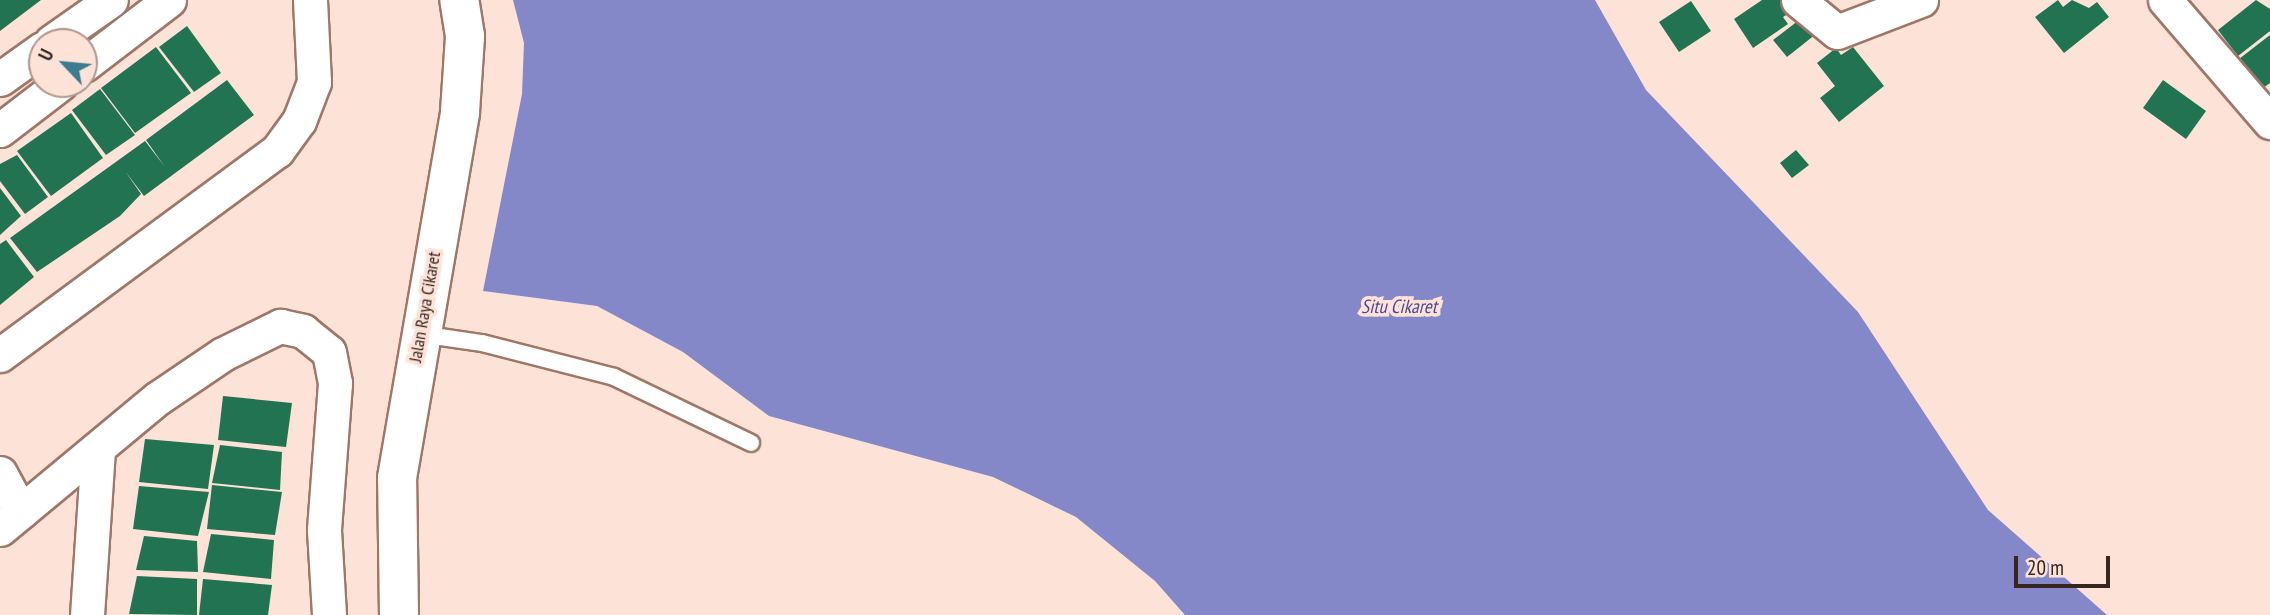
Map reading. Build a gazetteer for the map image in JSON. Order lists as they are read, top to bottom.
{
  "streets": {
    "main road": ["Jalan Raya Cikaret"]
  },
  "water": ["Situ Cikaret"],
  "scale_bar": "20 m",
  "north": "top left"
}
